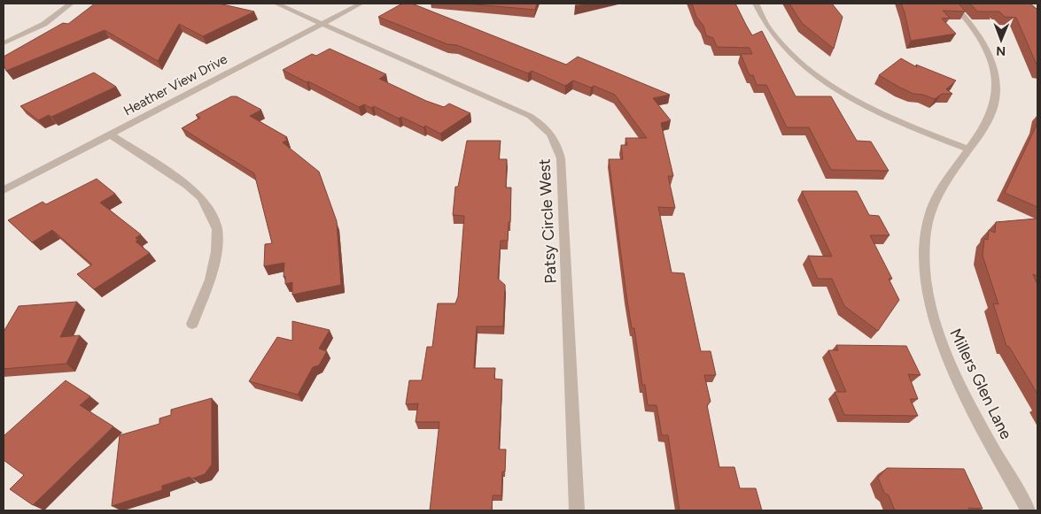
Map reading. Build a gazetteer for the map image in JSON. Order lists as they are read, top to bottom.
{
  "streets": {
    "street": ["Heather View Drive", "Patsy Circle West", "Millers Glen Lane"]
  },
  "crossings": [
    ["Heather View Drive", "Patsy Circle West"]
  ],
  "north": "bottom"
}
